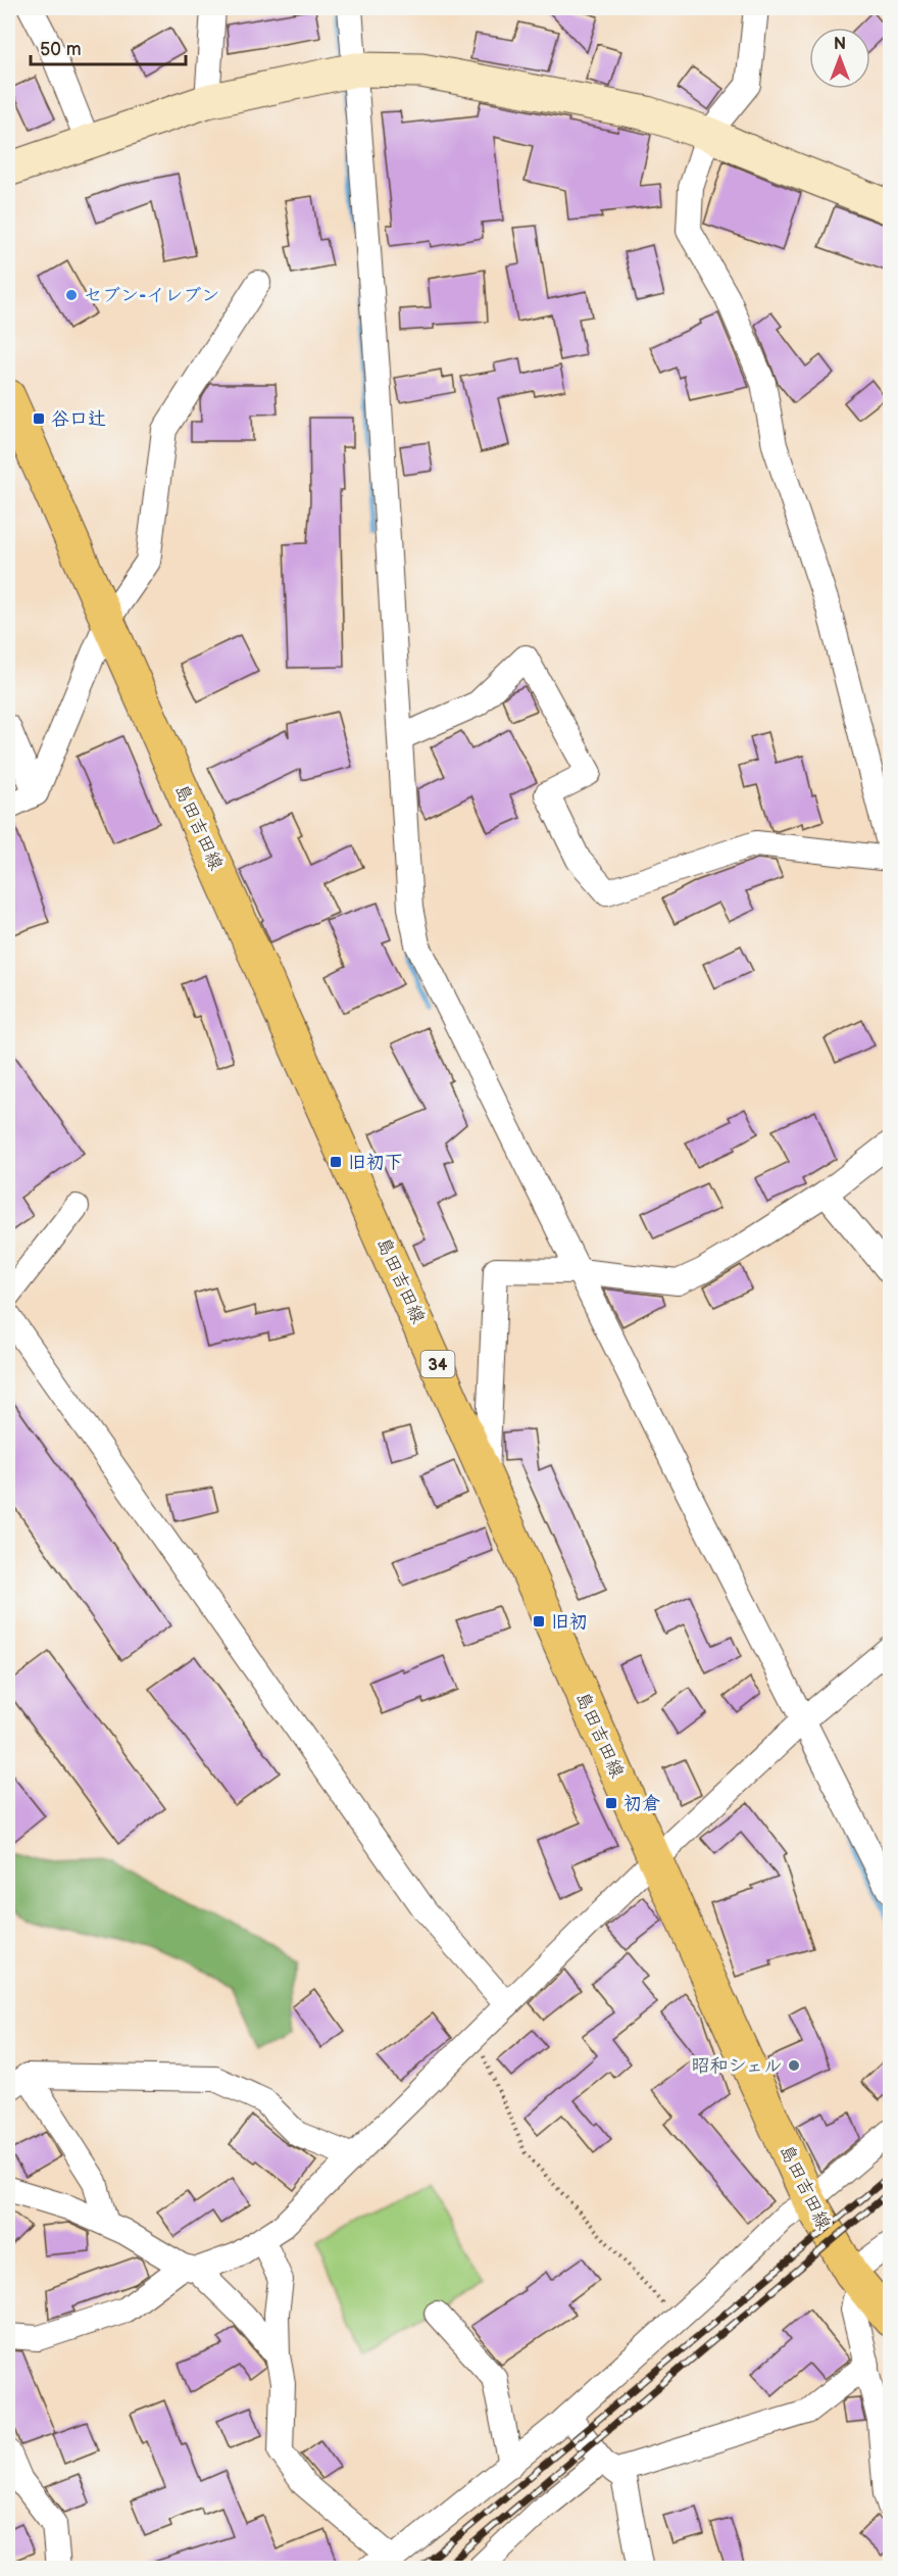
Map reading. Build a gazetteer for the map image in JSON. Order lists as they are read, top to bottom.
{
  "streets": {
    "main road": ["島田吉田線", "34"]
  },
  "places": {
    "other": ["セブン-イレブン", "昭和シェル"],
    "transit": [
      "谷口辻",
      "旧初下",
      "旧初",
      "初倉"
    ]
  },
  "scale_bar": "50 m",
  "north": "top"
}
